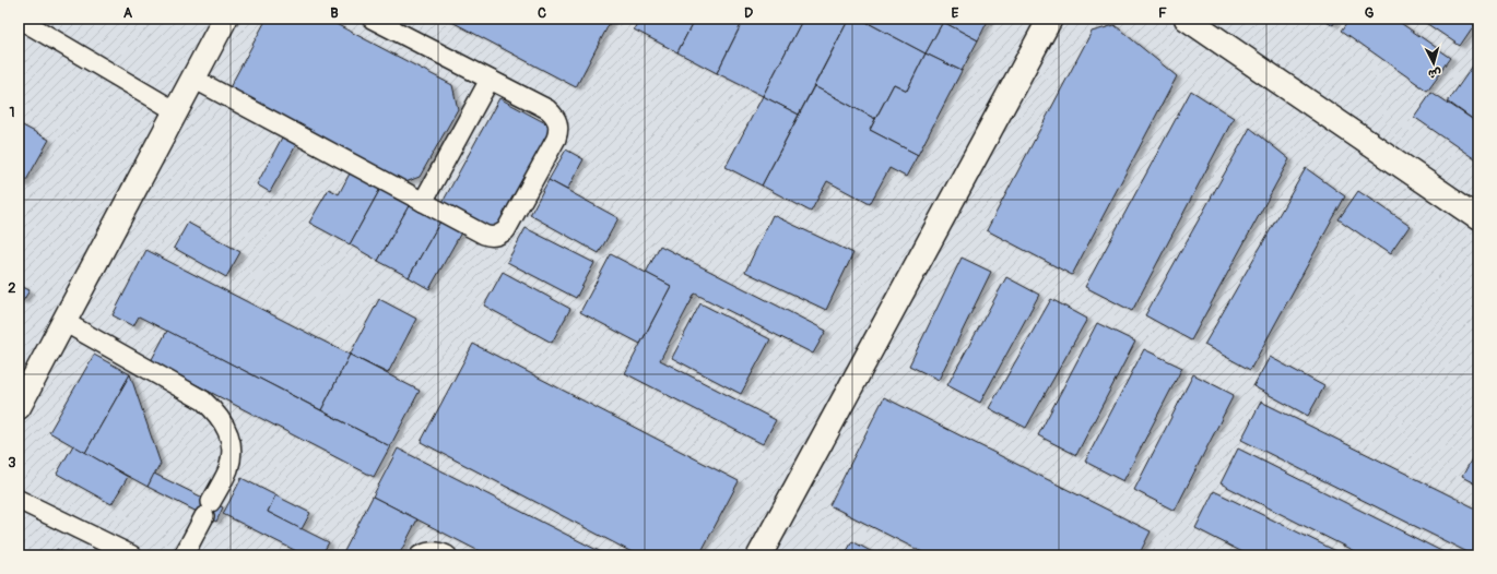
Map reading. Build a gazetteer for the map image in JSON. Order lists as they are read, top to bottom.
{
  "north": "bottom",
  "grid": {
    "columns": [
      "A",
      "B",
      "C",
      "D",
      "E",
      "F",
      "G"
    ],
    "rows": ["1", "2", "3"]
  }
}
